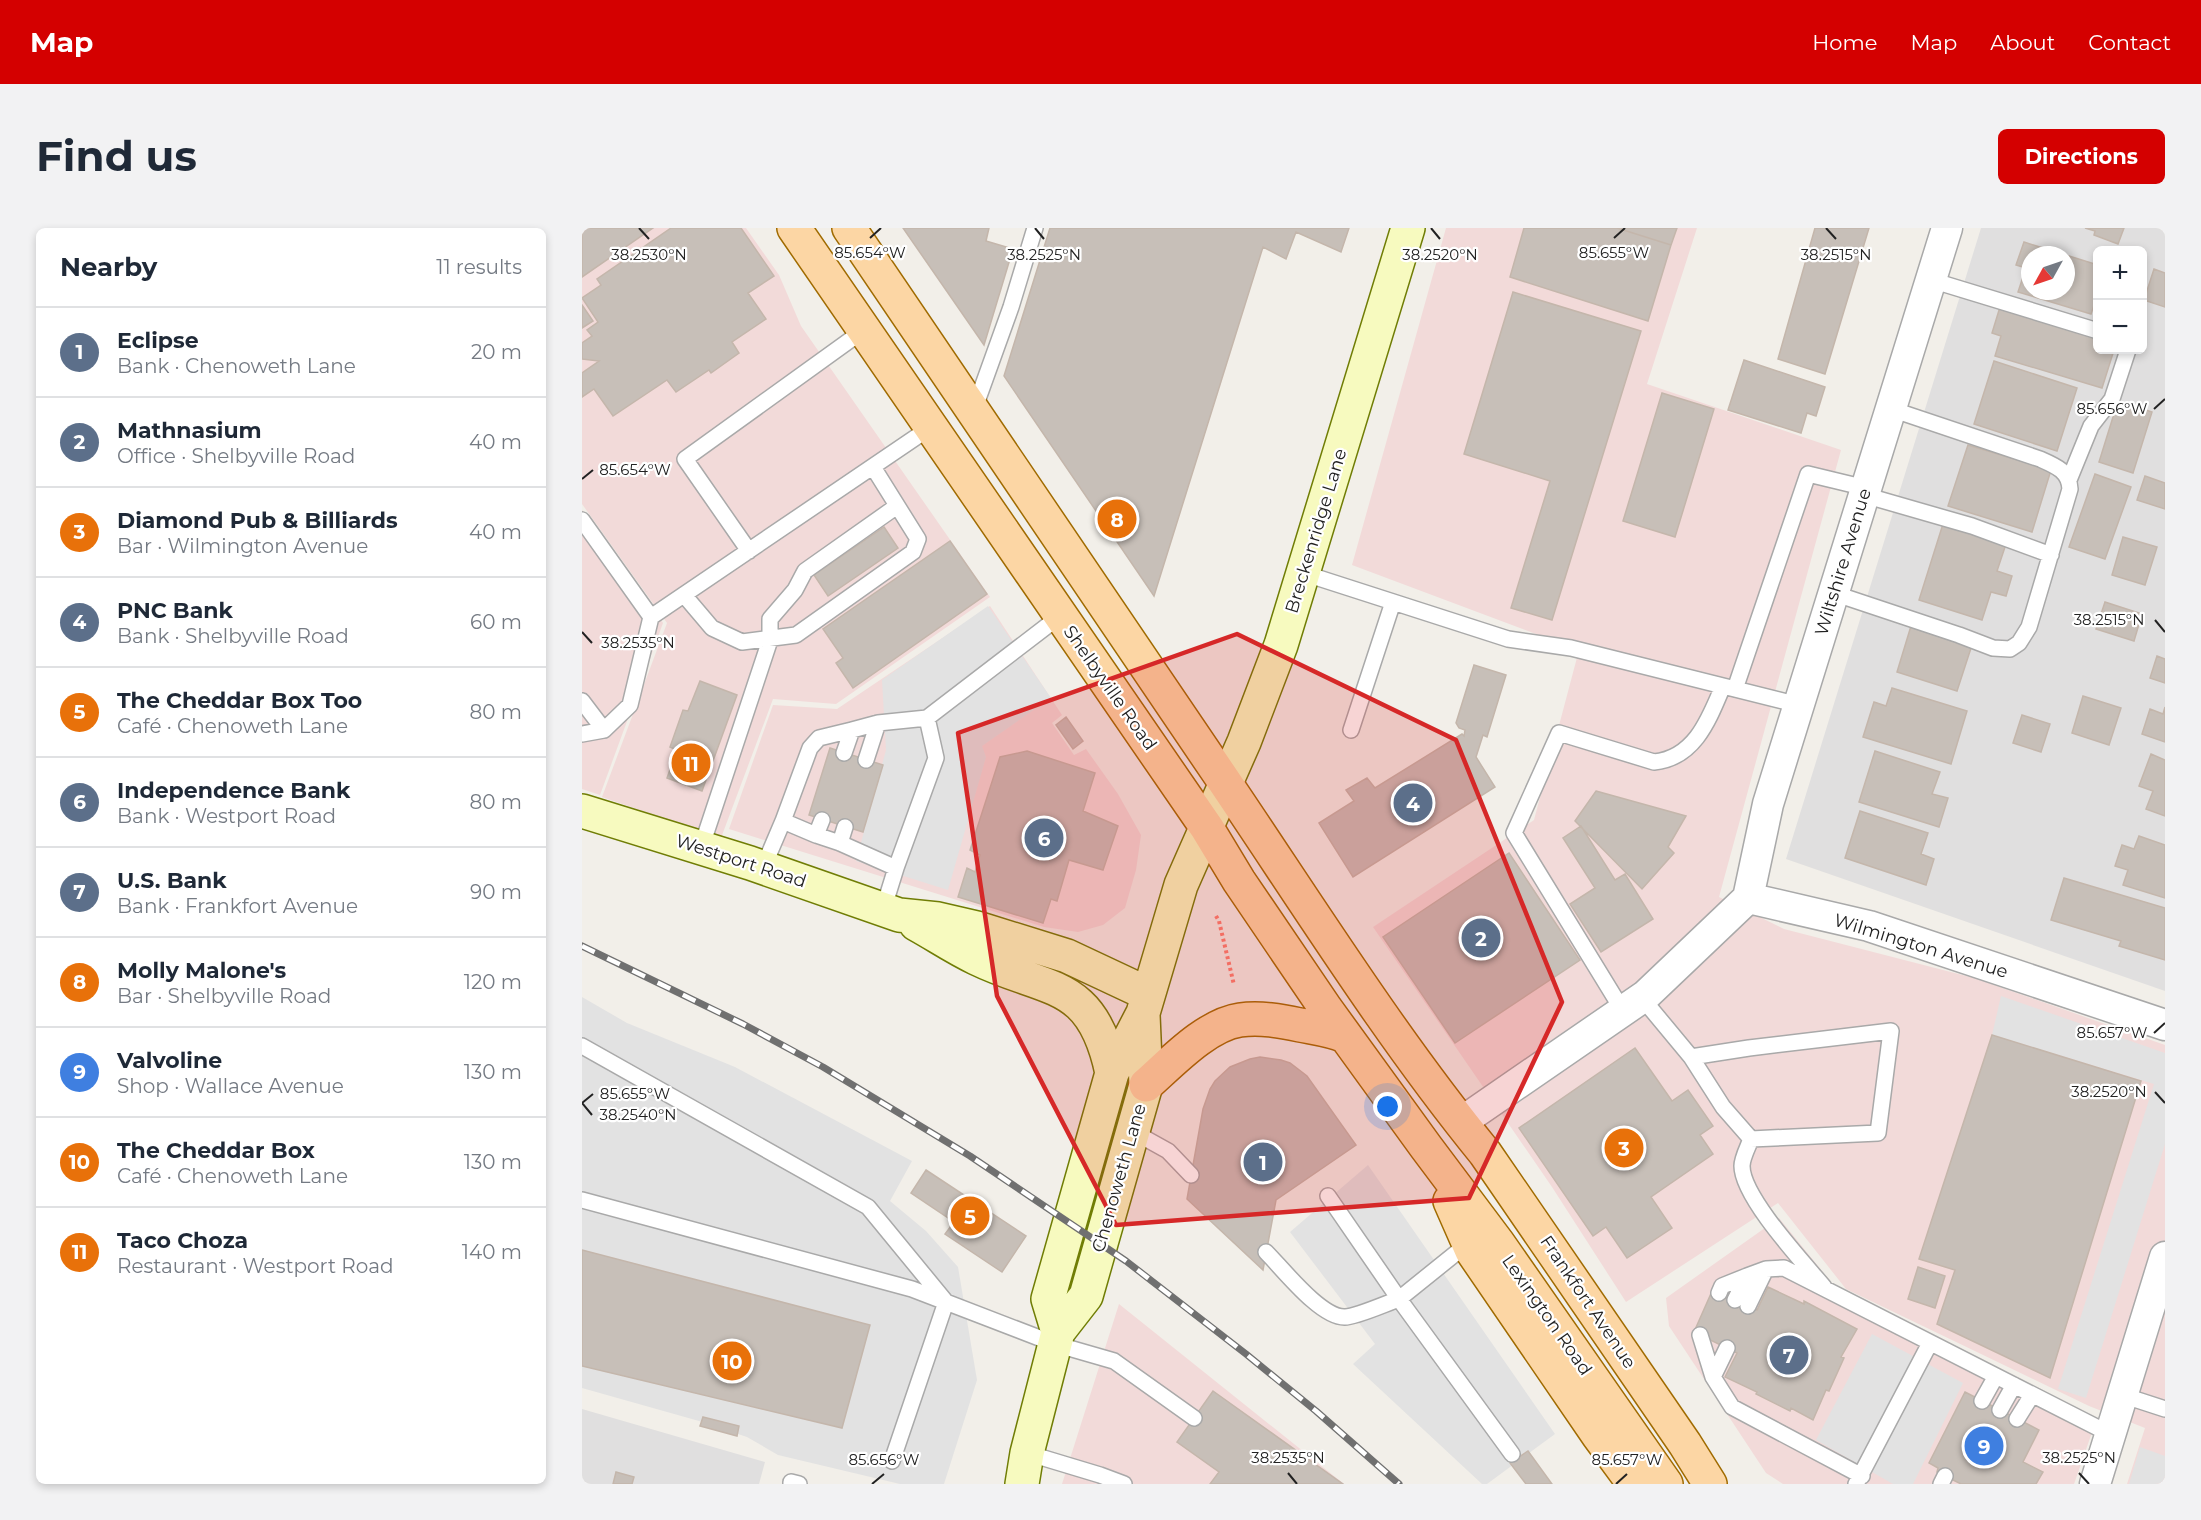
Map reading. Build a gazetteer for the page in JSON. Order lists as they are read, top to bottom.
{
  "streets": {
    "main road": [
      "Breckenridge Lane",
      "Shelbyville Road",
      "Westport Road",
      "Chenoweth Lane",
      "Frankfort Avenue",
      "Lexington Road"
    ],
    "street": ["Wiltshire Avenue", "Wilmington Avenue"]
  },
  "crossings": [
    ["Breckenridge Lane", "Shelbyville Road"],
    ["Breckenridge Lane", "Chenoweth Lane"],
    ["Wiltshire Avenue", "Wilmington Avenue"],
    ["Shelbyville Road", "Chenoweth Lane"],
    ["Shelbyville Road", "Lexington Road"],
    ["Westport Road", "Chenoweth Lane"]
  ],
  "north": "bottom left",
  "page": {
    "header": "Map",
    "nav": [
      "Home",
      "Map",
      "About",
      "Contact"
    ],
    "buttons": "Directions",
    "title": "Find us",
    "heading": ["Nearby", "11 results"],
    "map_buttons": ["+", "−"],
    "list": [
      {
        "mark": "1",
        "name": "Eclipse",
        "note": "Bank · Chenoweth Lane",
        "value": "20 m"
      },
      {
        "mark": "2",
        "name": "Mathnasium",
        "note": "Office · Shelbyville Road",
        "value": "40 m"
      },
      {
        "mark": "3",
        "name": "Diamond Pub & Billiards",
        "note": "Bar · Wilmington Avenue",
        "value": "40 m"
      },
      {
        "mark": "4",
        "name": "PNC Bank",
        "note": "Bank · Shelbyville Road",
        "value": "60 m"
      },
      {
        "mark": "5",
        "name": "The Cheddar Box Too",
        "note": "Café · Chenoweth Lane",
        "value": "80 m"
      },
      {
        "mark": "6",
        "name": "Independence Bank",
        "note": "Bank · Westport Road",
        "value": "80 m"
      },
      {
        "mark": "7",
        "name": "U.S. Bank",
        "note": "Bank · Frankfort Avenue",
        "value": "90 m"
      },
      {
        "mark": "8",
        "name": "Molly Malone's",
        "note": "Bar · Shelbyville Road",
        "value": "120 m"
      },
      {
        "mark": "9",
        "name": "Valvoline",
        "note": "Shop · Wallace Avenue",
        "value": "130 m"
      },
      {
        "mark": "10",
        "name": "The Cheddar Box",
        "note": "Café · Chenoweth Lane",
        "value": "130 m"
      },
      {
        "mark": "11",
        "name": "Taco Choza",
        "note": "Restaurant · Westport Road",
        "value": "140 m"
      }
    ],
    "pins": [
      "8",
      "11",
      "4",
      "6",
      "2",
      "3",
      "1",
      "5",
      "7",
      "10",
      "9"
    ]
  },
  "coordinates": [
    "85.654°W",
    "85.655°W",
    "38.2530°N",
    "38.2525°N",
    "38.2520°N",
    "38.2515°N",
    "85.656°W",
    "38.2535°N",
    "85.657°W",
    "38.2540°N"
  ]
}
